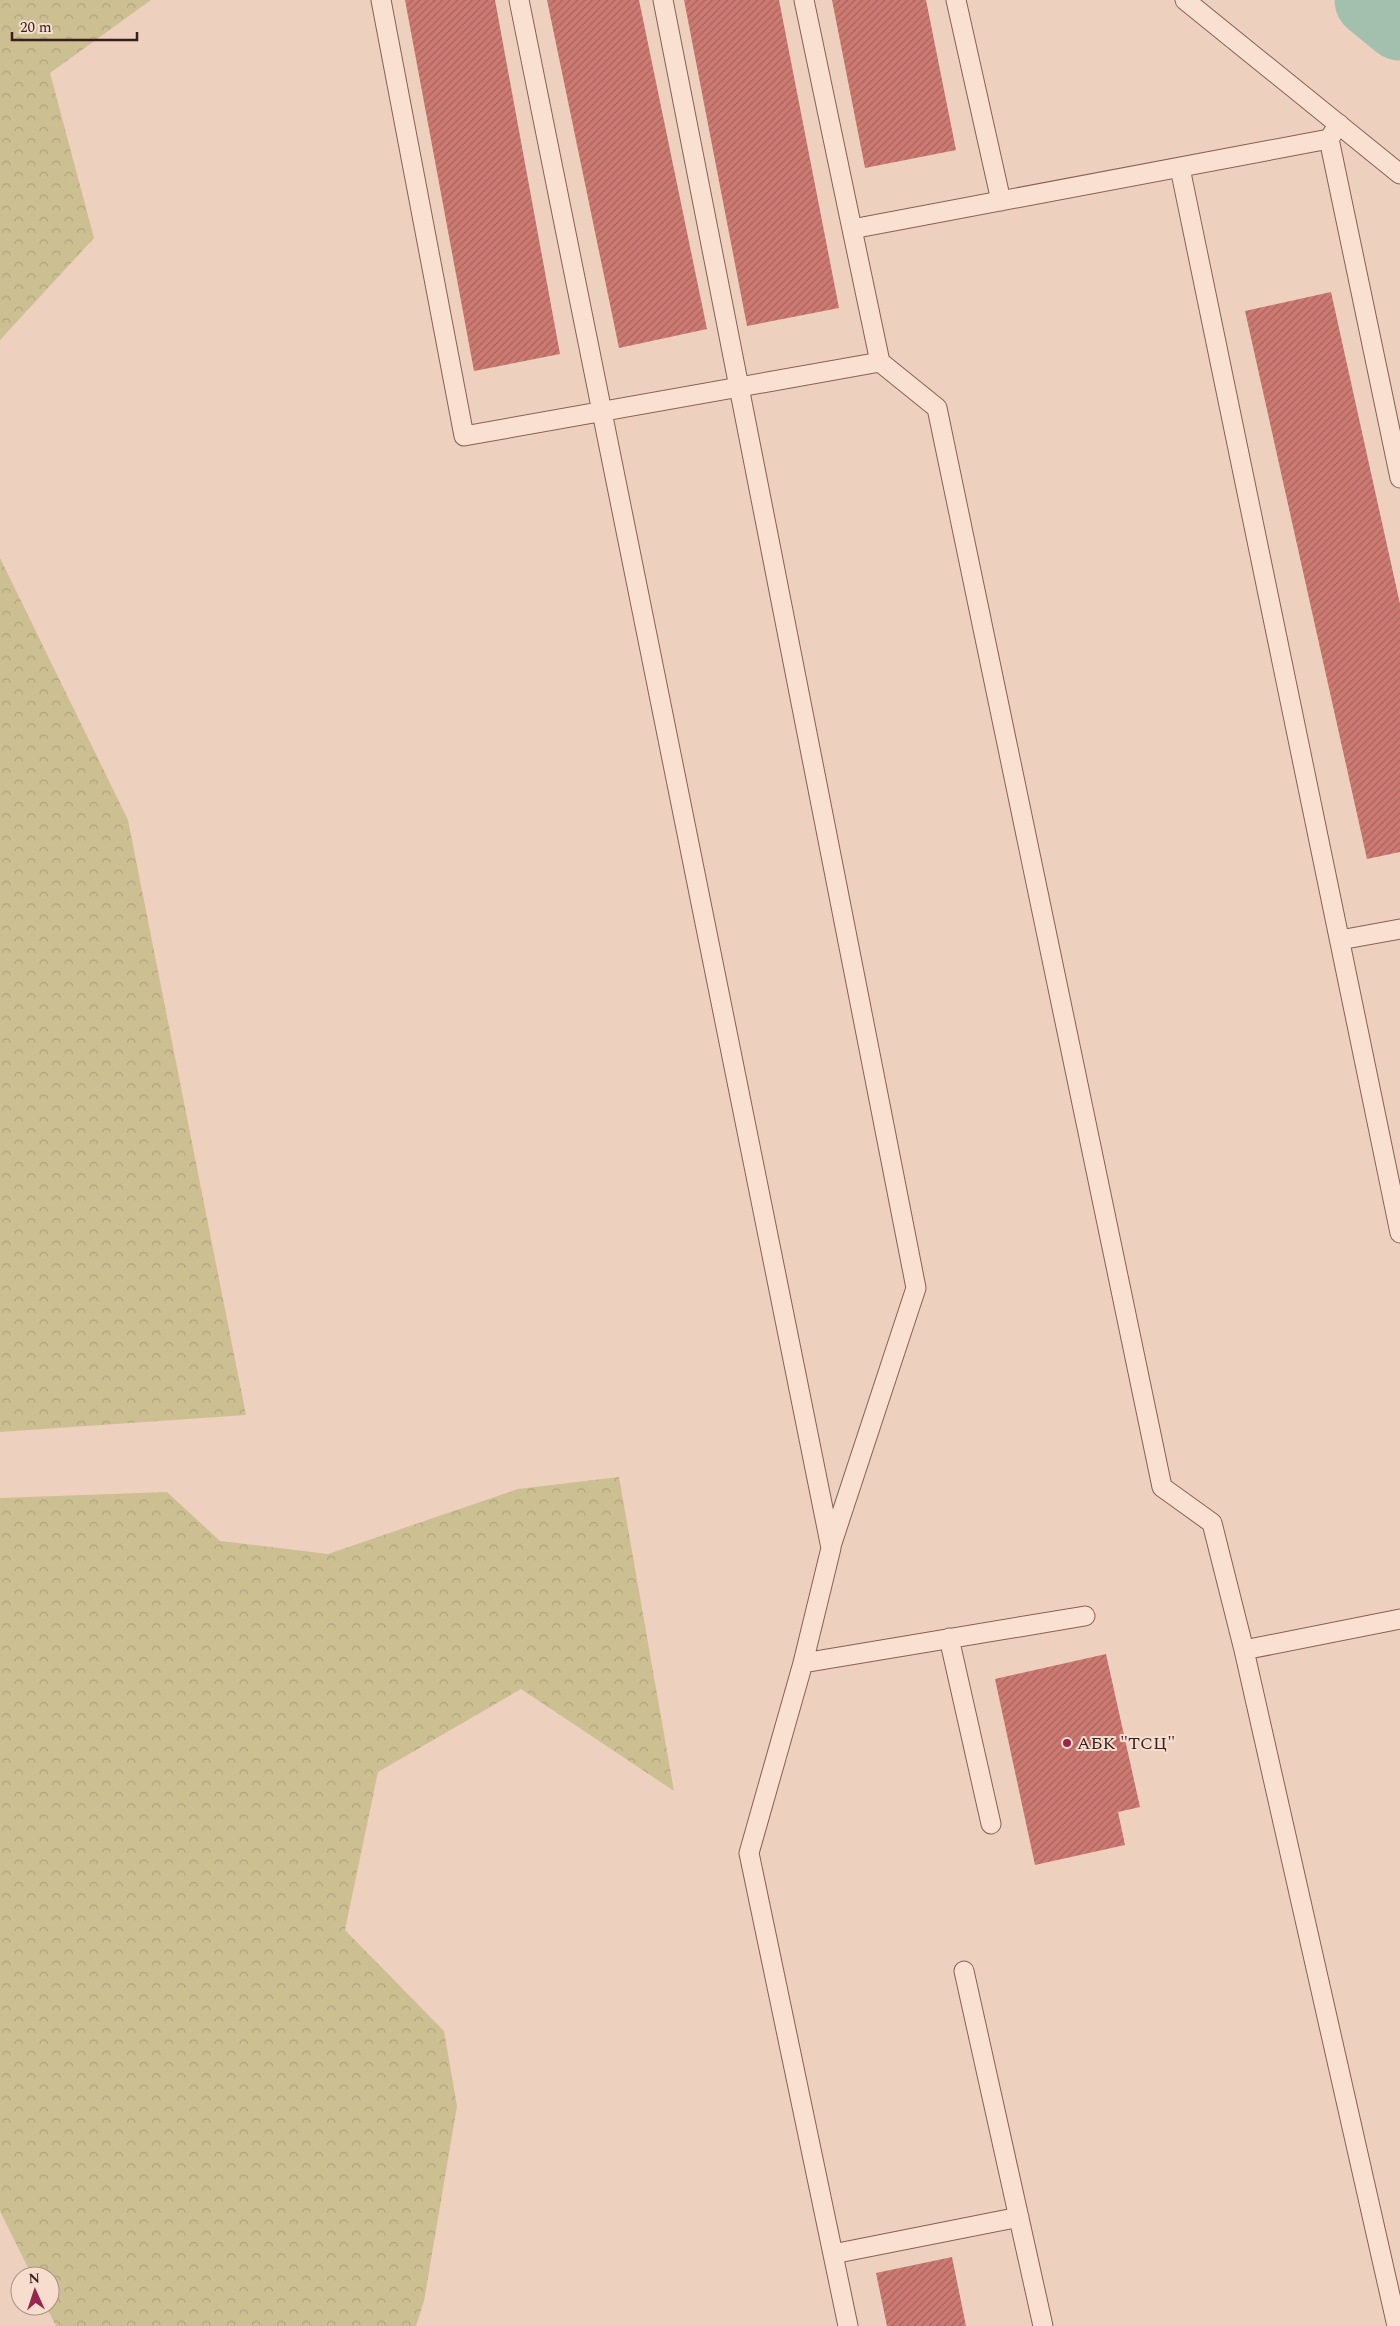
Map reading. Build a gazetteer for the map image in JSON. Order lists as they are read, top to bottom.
{
  "places": ["АБК \"ТСЦ\""],
  "scale_bar": "20 m",
  "north": "top"
}
